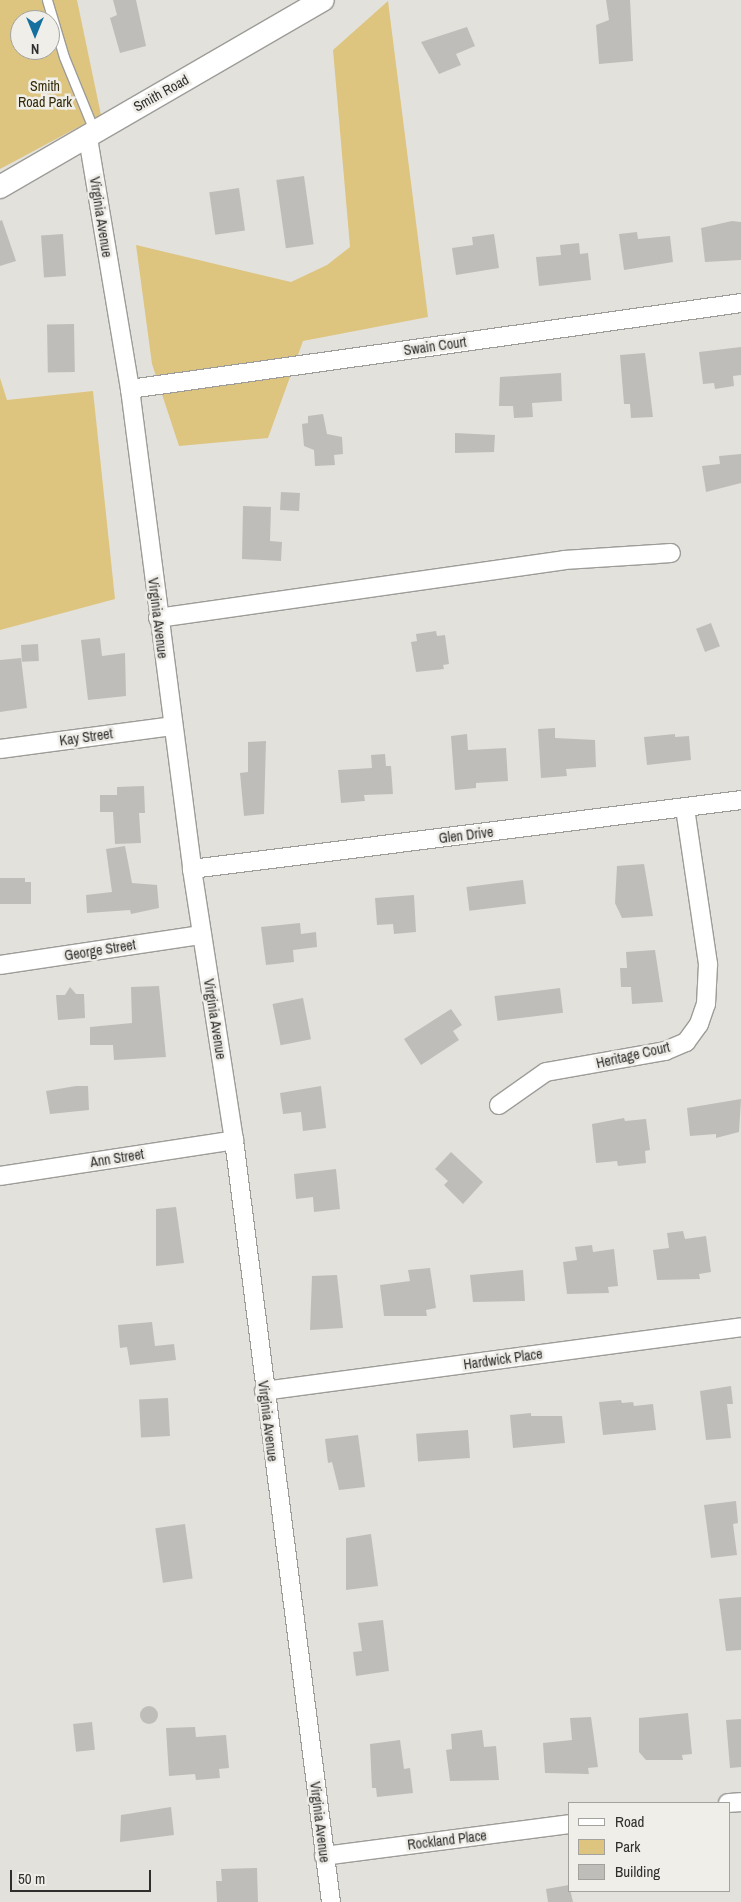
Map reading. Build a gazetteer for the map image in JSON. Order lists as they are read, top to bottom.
{
  "streets": {
    "street": [
      "Smith Road",
      "Virginia Avenue",
      "Swain Court",
      "Kay Street",
      "Glen Drive",
      "George Street",
      "Heritage Court",
      "Ann Street",
      "Hardwick Place",
      "Rockland Place"
    ]
  },
  "crossings": [
    ["Smith Road", "Virginia Avenue"],
    ["Virginia Avenue", "Swain Court"],
    ["Virginia Avenue", "Kay Street"],
    ["Virginia Avenue", "Glen Drive"],
    ["Virginia Avenue", "George Street"],
    ["Virginia Avenue", "Ann Street"],
    ["Virginia Avenue", "Hardwick Place"],
    ["Virginia Avenue", "Rockland Place"],
    ["Glen Drive", "Heritage Court"]
  ],
  "parks": ["Smith Road Park"],
  "legend": ["Road", "Park", "Building"],
  "scale_bar": "50 m",
  "north": "bottom"
}
